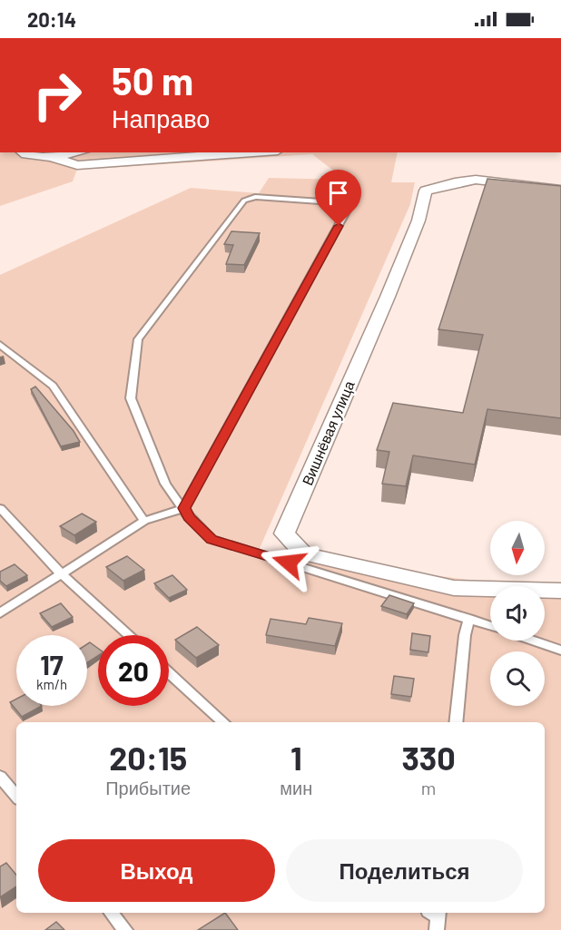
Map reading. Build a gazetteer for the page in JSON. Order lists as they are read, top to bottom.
{
  "streets": {
    "street": ["Вишнёвая улица"]
  },
  "north": "bottom",
  "page": {
    "status": "20:14",
    "turn": ["50 m", "Направо"],
    "speed": "17 km/h",
    "limit": "20",
    "eta": [
      "20:15",
      "Прибытие",
      "1",
      "мин",
      "330",
      "m"
    ],
    "buttons": ["Выход", "Поделиться"]
  }
}
